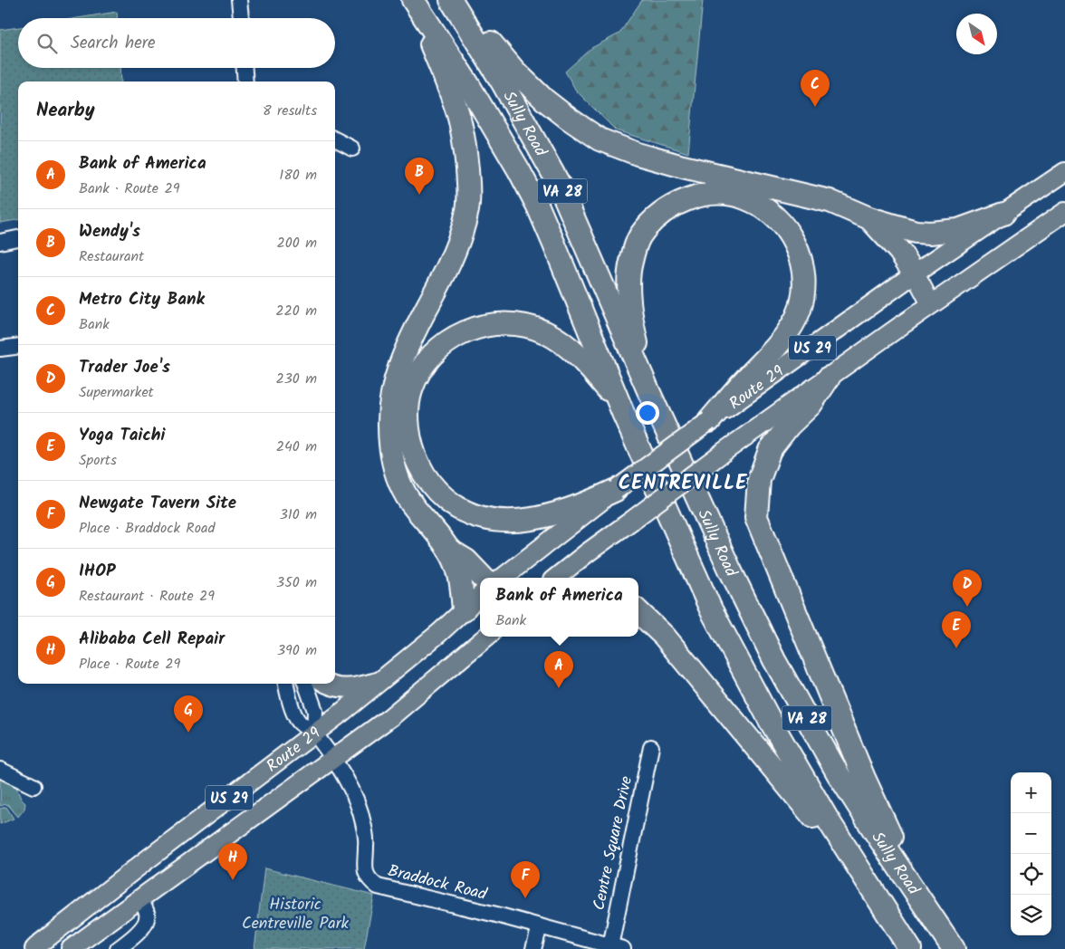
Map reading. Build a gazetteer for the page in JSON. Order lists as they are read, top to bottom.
{
  "streets": {
    "highway": ["Sully Road", "VA 28"],
    "main road": ["US 29", "Route 29"],
    "street": ["Centre Square Drive", "Braddock Road"]
  },
  "crossings": [
    ["Route 29", "Braddock Road"],
    ["Centre Square Drive", "Braddock Road"]
  ],
  "districts": ["CENTREVILLE"],
  "parks": ["Historic Centreville Park"],
  "north": "bottom right",
  "page": {
    "search": "Search here",
    "pins": [
      "C",
      "B",
      "D",
      "E",
      "A",
      "G",
      "H",
      "F"
    ],
    "heading": ["Nearby", "8 results"],
    "list": [
      {
        "mark": "A",
        "name": "Bank of America",
        "note": "Bank · Route 29",
        "value": "180 m"
      },
      {
        "mark": "B",
        "name": "Wendy's",
        "note": "Restaurant",
        "value": "200 m"
      },
      {
        "mark": "C",
        "name": "Metro City Bank",
        "note": "Bank",
        "value": "220 m"
      },
      {
        "mark": "D",
        "name": "Trader Joe's",
        "note": "Supermarket",
        "value": "230 m"
      },
      {
        "mark": "E",
        "name": "Yoga Taichi",
        "note": "Sports",
        "value": "240 m"
      },
      {
        "mark": "F",
        "name": "Newgate Tavern Site",
        "note": "Place · Braddock Road",
        "value": "310 m"
      },
      {
        "mark": "G",
        "name": "IHOP",
        "note": "Restaurant · Route 29",
        "value": "350 m"
      },
      {
        "mark": "H",
        "name": "Alibaba Cell Repair",
        "note": "Place · Route 29",
        "value": "390 m"
      }
    ],
    "popup": ["Bank of America", "Bank"],
    "map_buttons": ["+", "−"]
  }
}
